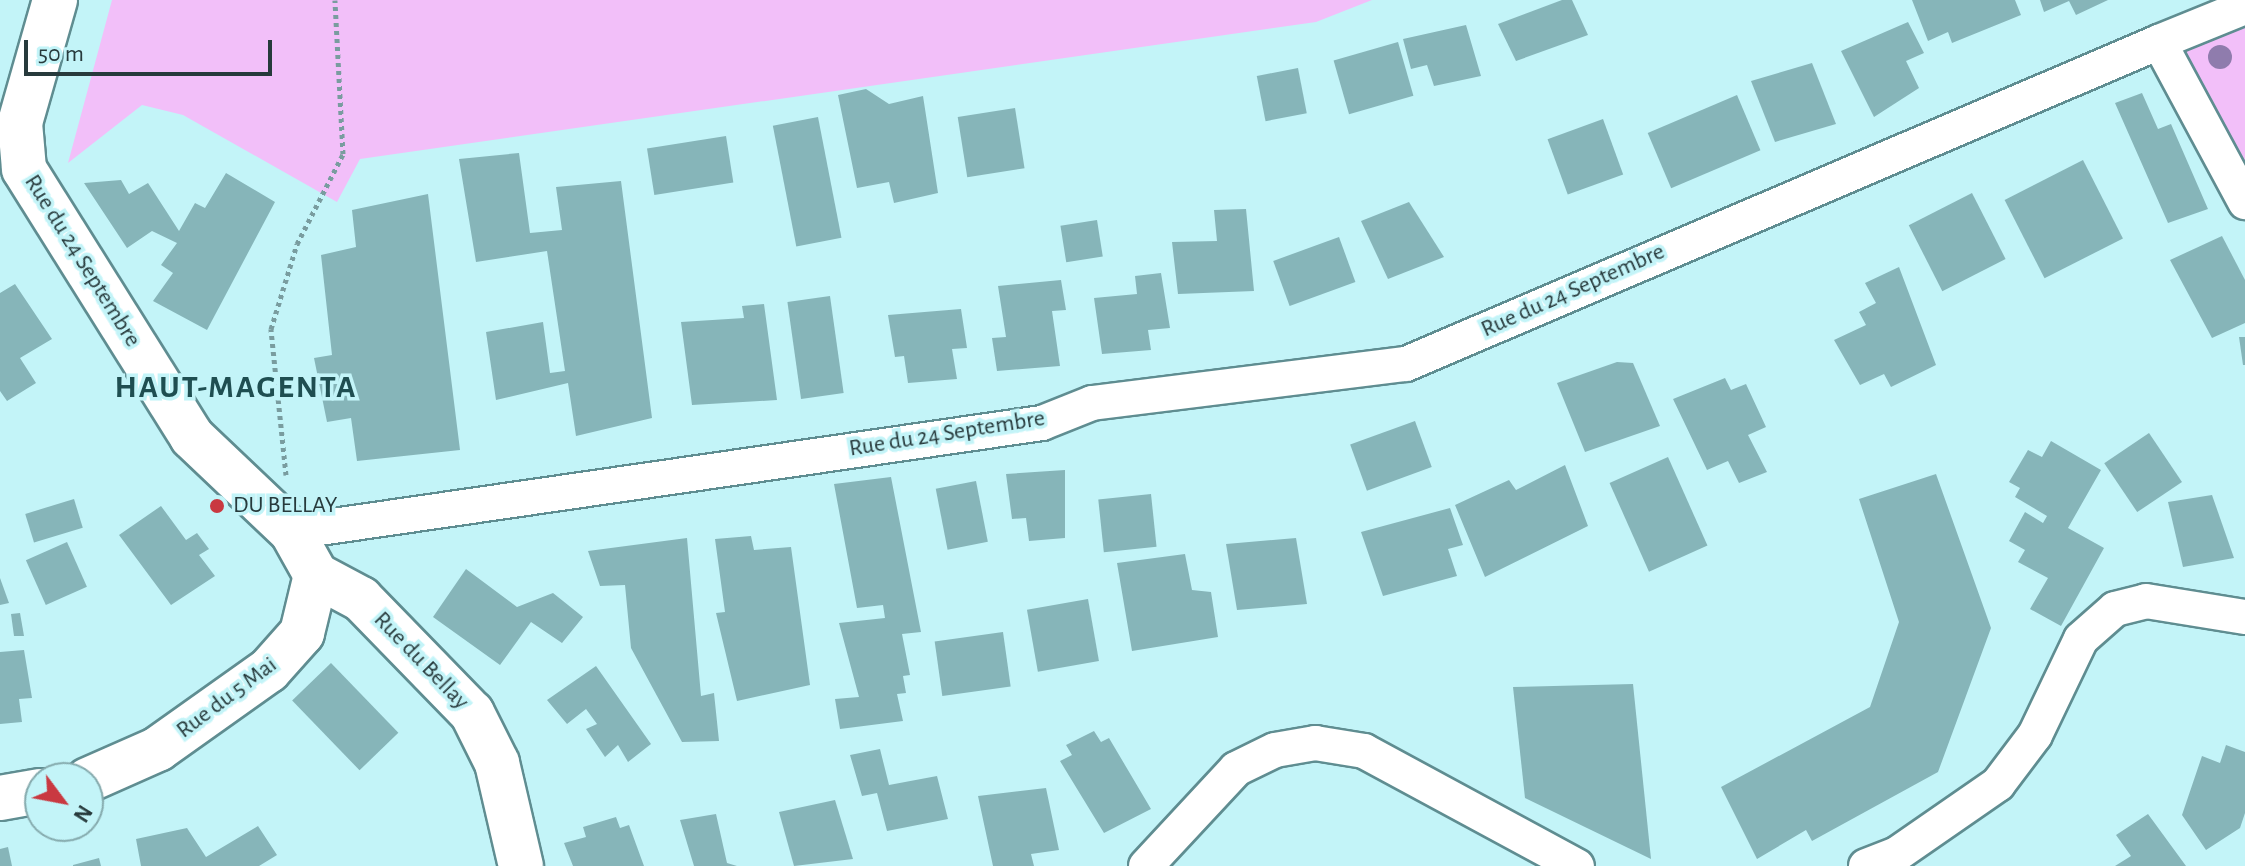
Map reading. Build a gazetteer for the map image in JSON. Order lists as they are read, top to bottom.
{
  "streets": {
    "main road": ["Rue du 24 Septembre", "Rue du Bellay", "Rue du 5 Mai"]
  },
  "crossings": [
    ["Rue du Bellay", "Rue du 5 Mai"]
  ],
  "districts": ["HAUT-MAGENTA"],
  "places": ["DU BELLAY"],
  "scale_bar": "50 m",
  "north": "bottom right"
}
